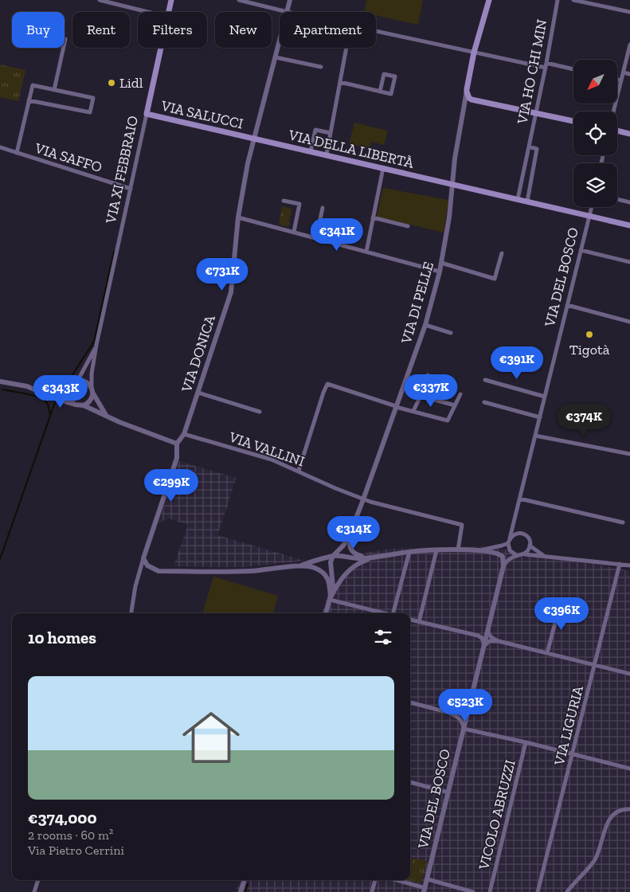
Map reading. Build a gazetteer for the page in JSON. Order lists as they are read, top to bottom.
{
  "streets": {
    "main road": [
      "VIA SALUCCI",
      "VIA DELLA LIBERTÀ",
      "VIA XI FEBBRAIO",
      "VIA DI PELLE"
    ],
    "street": [
      "VIA HO CHI MIN",
      "VIA SAFFO",
      "VIA DEL BOSCO",
      "VIA DONICA",
      "VIA VALLINI",
      "VIA LIGURIA",
      "VICOLO ABRUZZI"
    ]
  },
  "crossings": [
    ["VIA HO CHI MIN", "VIA DELLA LIBERTÀ"],
    ["VIA SALUCCI", "VIA DELLA LIBERTÀ"],
    ["VIA SALUCCI", "VIA XI FEBBRAIO"],
    ["VIA SALUCCI", "VIA DONICA"],
    ["VIA DELLA LIBERTÀ", "VIA DEL BOSCO"],
    ["VIA DELLA LIBERTÀ", "VIA DI PELLE"],
    ["VIA DELLA LIBERTÀ", "VIA DONICA"],
    ["VIA SAFFO", "VIA XI FEBBRAIO"],
    ["VIA DI PELLE", "VIA VALLINI"],
    ["VIA DONICA", "VIA VALLINI"]
  ],
  "places": ["Lidl", "Tigotà"],
  "north": "bottom left",
  "page": {
    "chip": [
      "Buy",
      "Rent",
      "Filters",
      "New",
      "Apartment"
    ],
    "price": [
      "€341K",
      "€731K",
      "€391K",
      "€337K",
      "€343K",
      "€374K",
      "€299K",
      "€314K",
      "€396K",
      "€523K"
    ],
    "heading": "10 homes",
    "list": [
      {
        "name": "€374,000",
        "note": "2 rooms · 60 m² · Via Pietro Cerrini"
      }
    ]
  }
}
